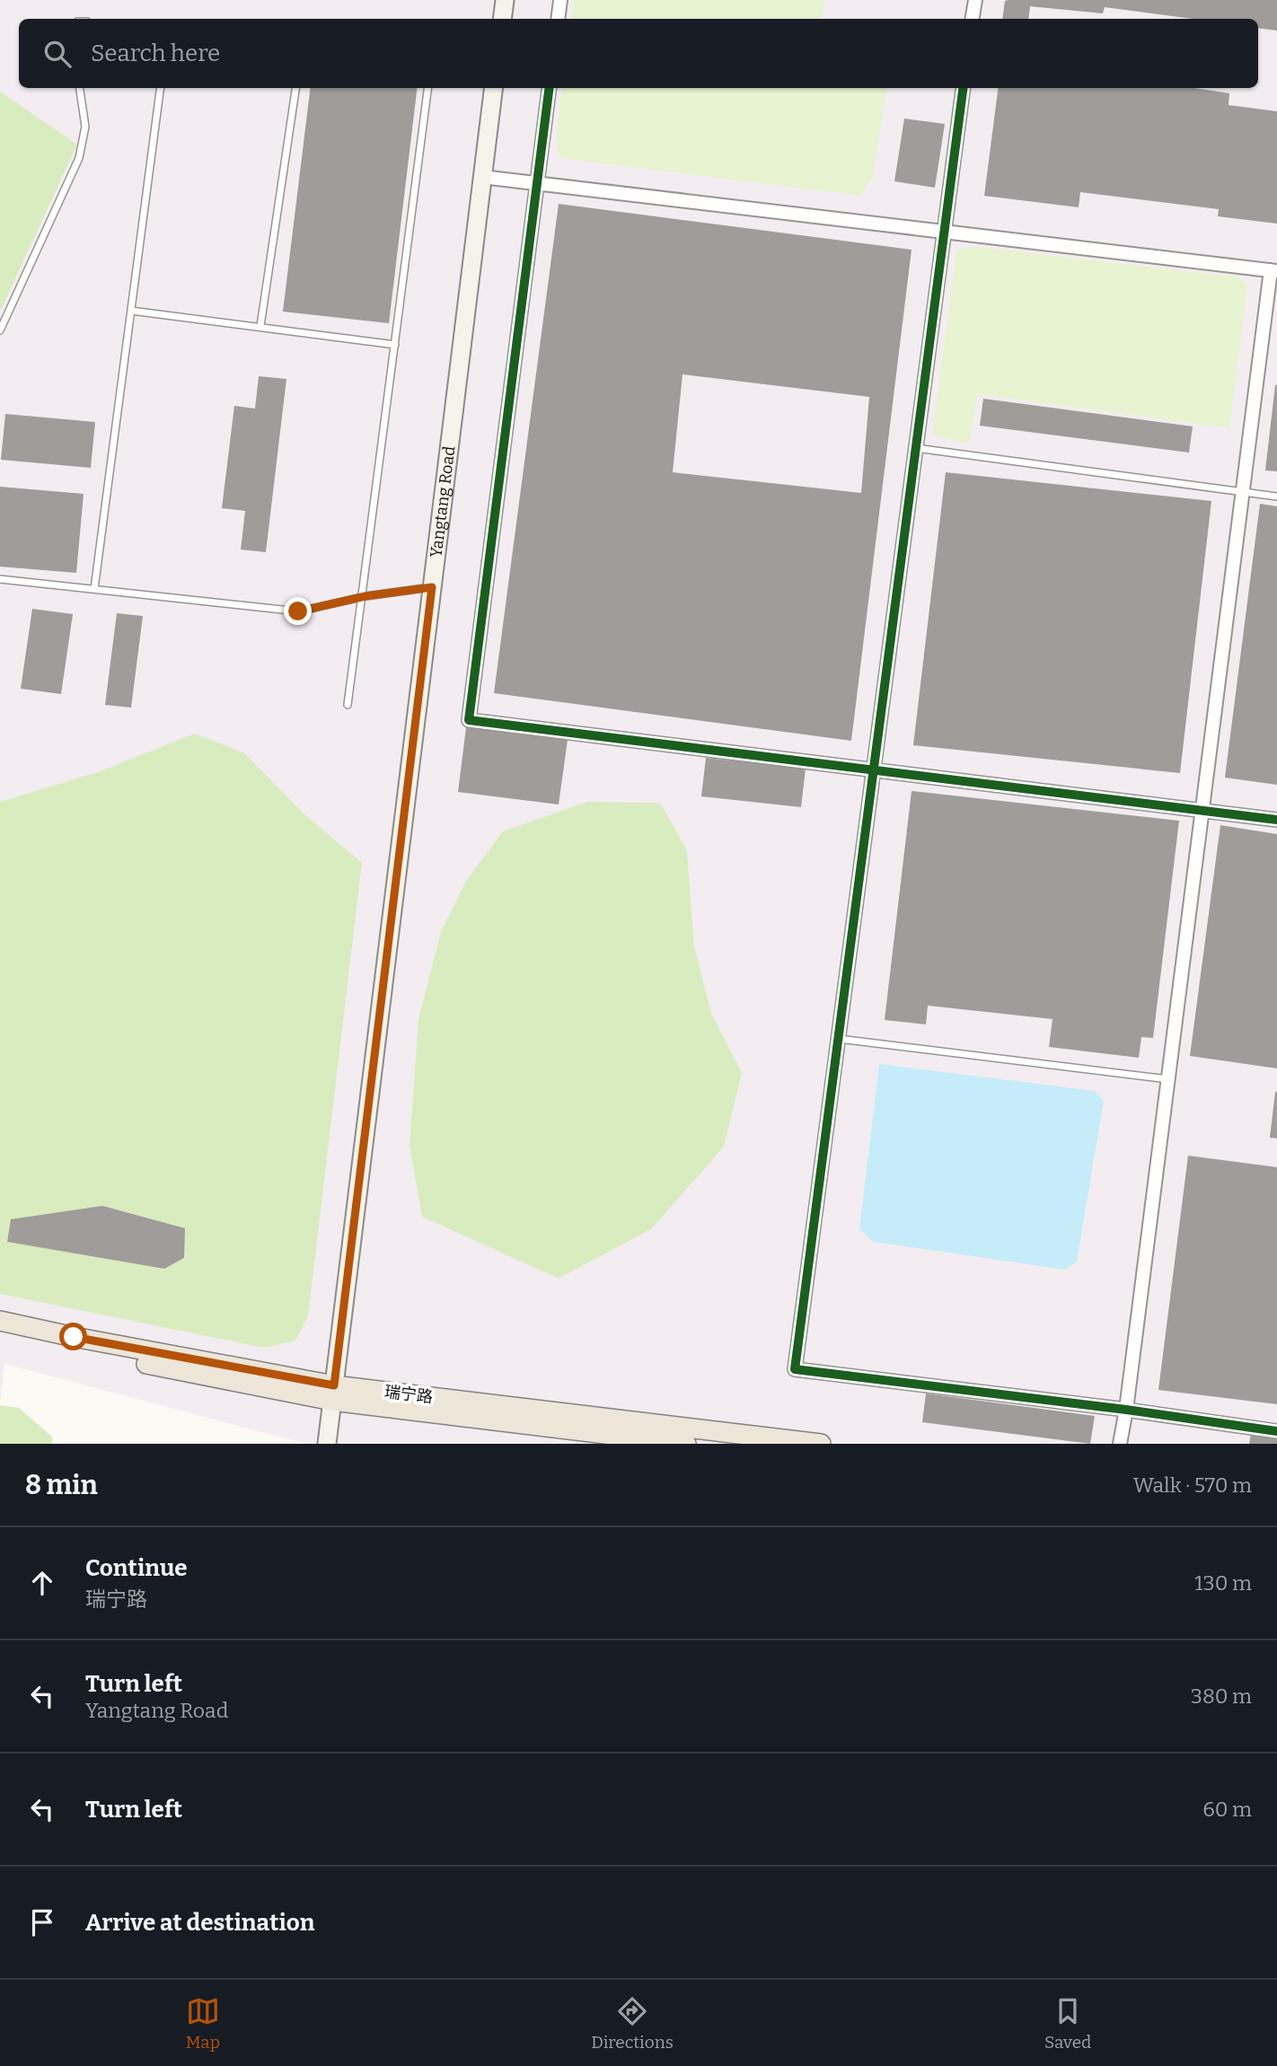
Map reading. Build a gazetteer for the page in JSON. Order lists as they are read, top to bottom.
{
  "streets": {
    "main road": ["Yangtang Road", "瑞宁路"]
  },
  "crossings": [
    ["Yangtang Road", "瑞宁路"]
  ],
  "page": {
    "search": "Search here",
    "heading": ["8 min", "Walk · 570 m"],
    "list": [
      ["Continue", "瑞宁路", "130 m"],
      ["Turn left", "Yangtang Road", "380 m"],
      ["Turn left", "60 m"],
      "Arrive at destination"
    ],
    "nav": ["Map", "Directions", "Saved"]
  }
}
